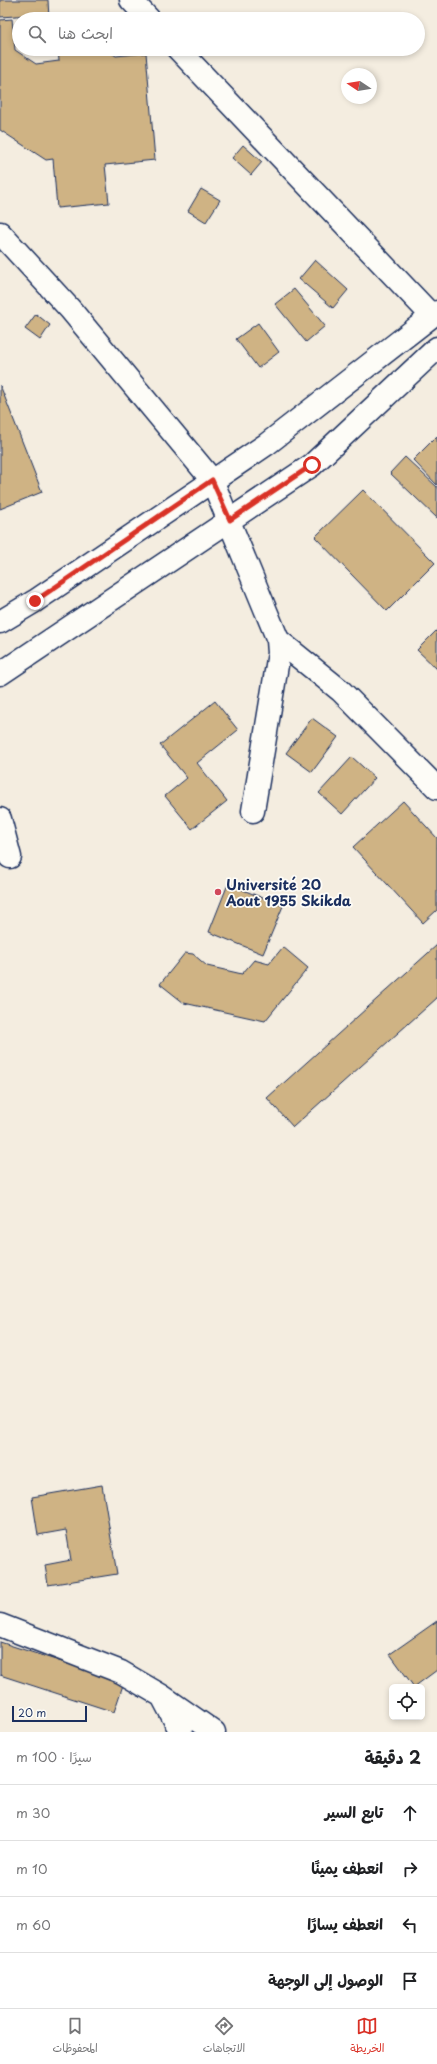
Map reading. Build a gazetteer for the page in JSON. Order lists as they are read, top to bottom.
{
  "places": ["Université 20 Aout 1955 Skikda"],
  "scale_bar": "20 m",
  "north": "left",
  "page": {
    "search": "ابحث هنا",
    "scale": "20 m",
    "heading": ["2 دقيقة", "سيرًا · 100 m"],
    "list": [
      ["تابع السير", "30 m"],
      ["انعطف يمينًا", "10 m"],
      ["انعطف يسارًا", "60 m"],
      "الوصول إلى الوجهة"
    ],
    "nav": ["الخريطة", "الاتجاهات", "المحفوظات"]
  }
}
